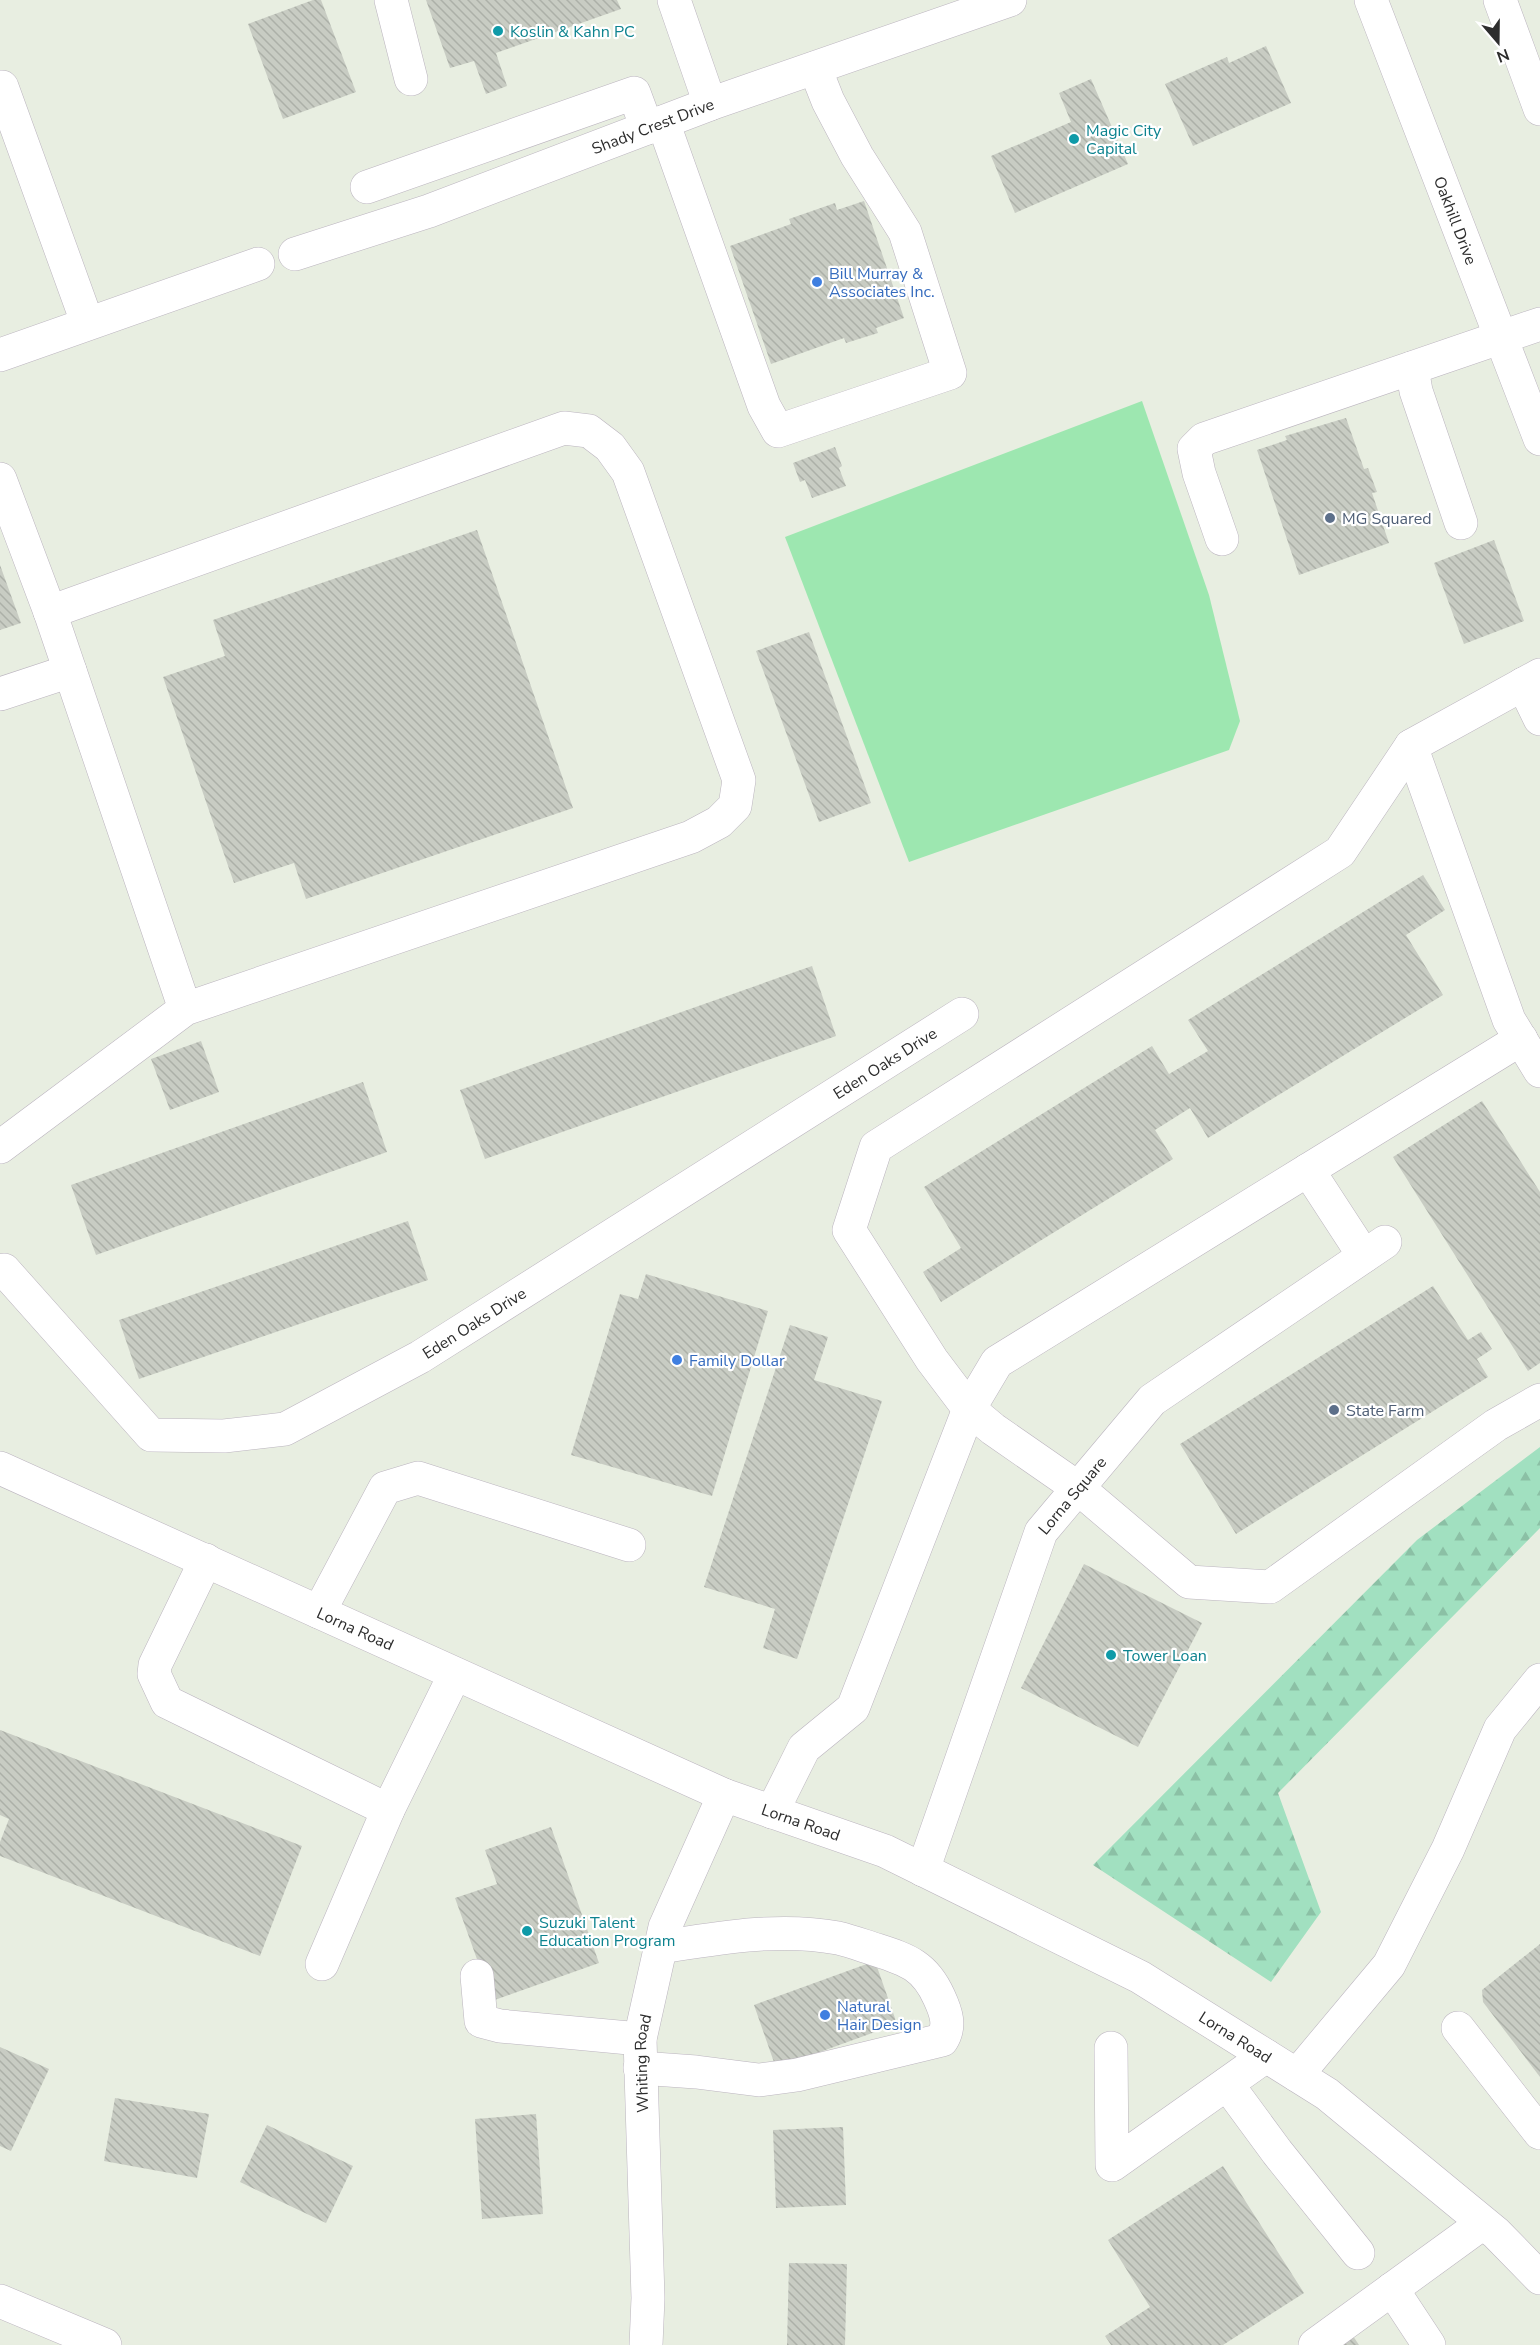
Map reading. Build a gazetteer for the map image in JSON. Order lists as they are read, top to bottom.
{
  "streets": {
    "street": [
      "Shady Crest Drive",
      "Oakhill Drive",
      "Eden Oaks Drive",
      "Lorna Square",
      "Lorna Road",
      "Whiting Road"
    ]
  },
  "crossings": [
    ["Lorna Square", "Lorna Road"],
    ["Lorna Road", "Whiting Road"]
  ],
  "places": [
    "Koslin & Kahn PC",
    "Magic City Capital",
    "Bill Murray & Associates Inc.",
    "MG Squared",
    "Family Dollar",
    "State Farm",
    "Tower Loan",
    "Suzuki Talent Education Program",
    "Natural Hair Design"
  ],
  "north": "bottom"
}
